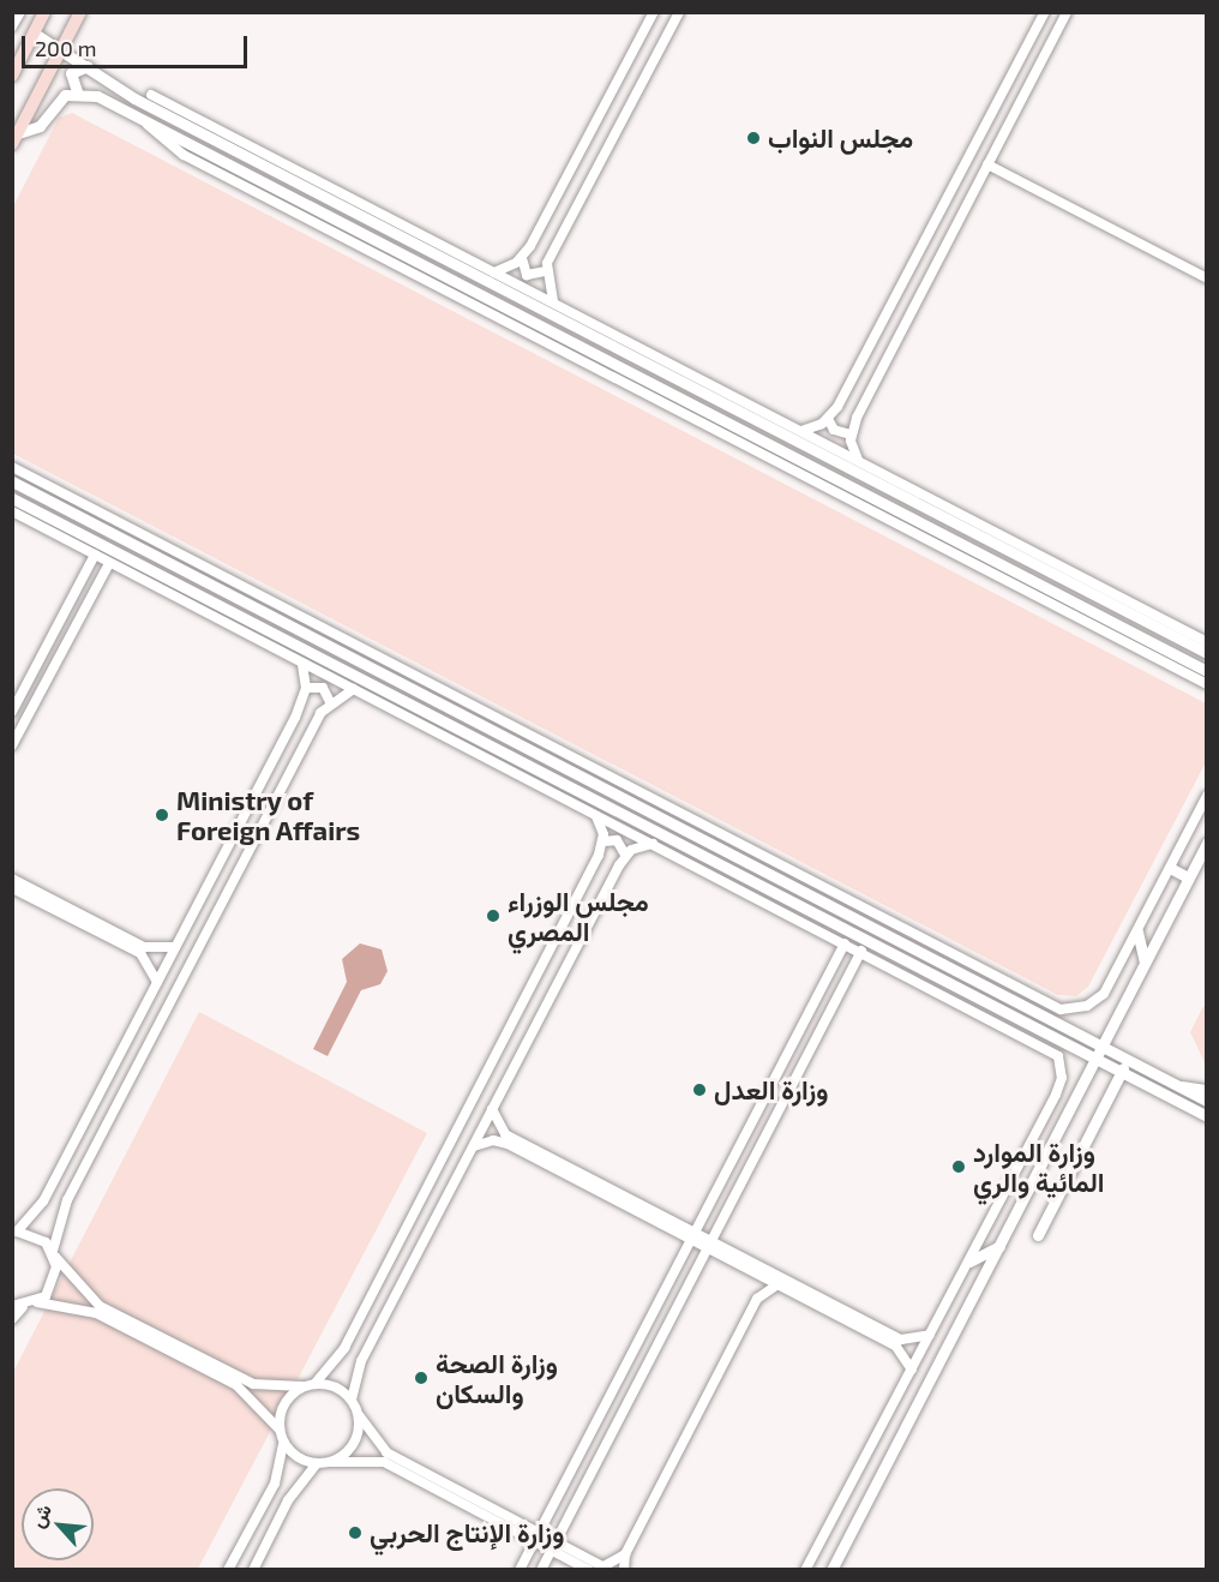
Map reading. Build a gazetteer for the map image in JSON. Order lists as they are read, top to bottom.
{
  "places": [
    "مجلس النواب",
    "Ministry of Foreign Affairs",
    "مجلس الوزراء المصري",
    "وزارة العدل",
    "وزارة الموارد المائية والري",
    "وزارة الصحة والسكان",
    "وزارة الإنتاج الحربي"
  ],
  "scale_bar": "200 m",
  "north": "top left"
}
